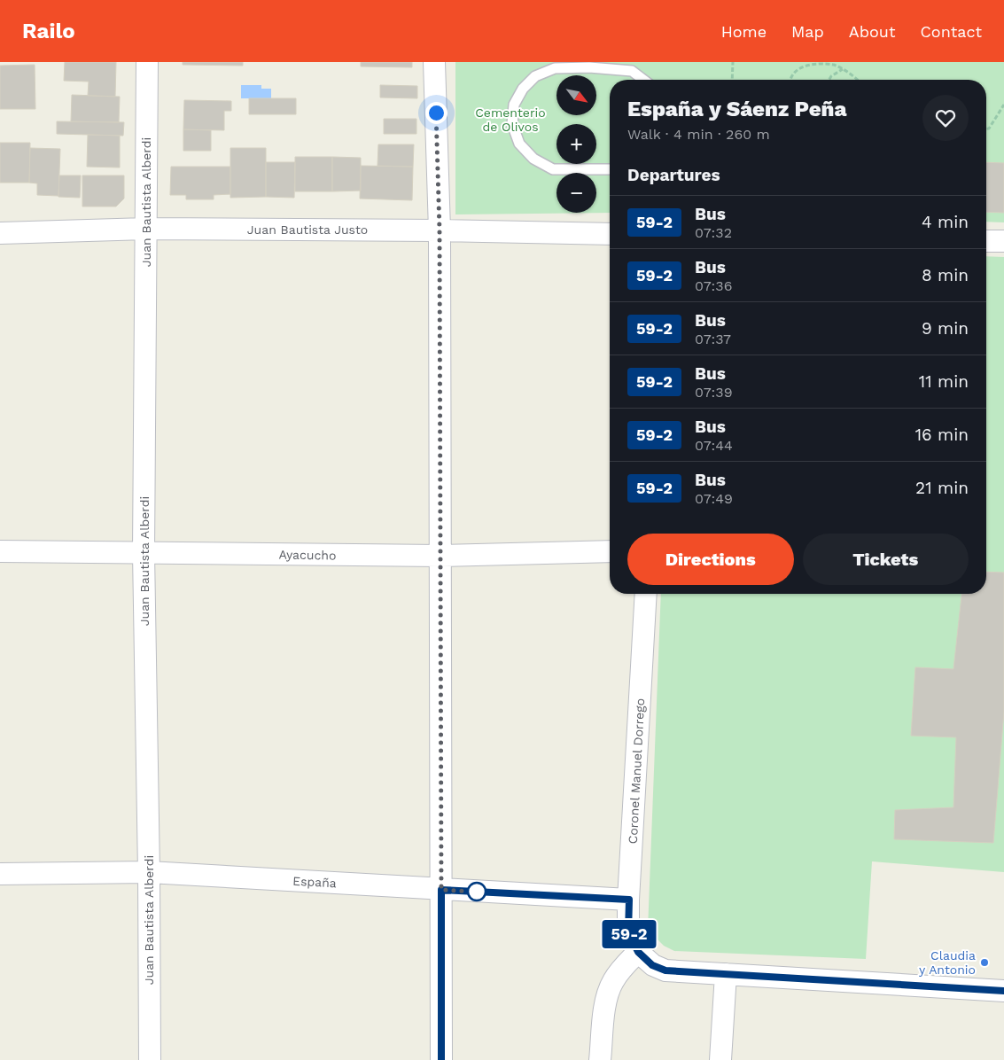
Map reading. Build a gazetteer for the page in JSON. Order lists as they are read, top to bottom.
{
  "streets": {
    "street": [
      "Juan Bautista Alberdi",
      "Juan Bautista Justo",
      "Ayacucho",
      "Coronel Manuel Dorrego",
      "España"
    ]
  },
  "crossings": [
    ["Juan Bautista Alberdi", "Juan Bautista Justo"],
    ["Juan Bautista Alberdi", "Ayacucho"],
    ["Juan Bautista Alberdi", "España"],
    ["Coronel Manuel Dorrego", "España"]
  ],
  "parks": ["Cementerio de Olivos"],
  "places": ["Claudia y Antonio"],
  "lines": ["bus line 59-2"],
  "north": "bottom right",
  "page": {
    "header": "Railo",
    "nav": [
      "Home",
      "Map",
      "About",
      "Contact"
    ],
    "on_map": "59-2",
    "map_buttons": ["+", "−"],
    "heading": [
      ["España y Sáenz Peña", "Walk · 4 min · 260 m"],
      "Departures"
    ],
    "list": [
      {
        "mark": "59-2",
        "name": "Bus",
        "note": "07:32",
        "value": "4 min"
      },
      {
        "mark": "59-2",
        "name": "Bus",
        "note": "07:36",
        "value": "8 min"
      },
      {
        "mark": "59-2",
        "name": "Bus",
        "note": "07:37",
        "value": "9 min"
      },
      {
        "mark": "59-2",
        "name": "Bus",
        "note": "07:39",
        "value": "11 min"
      },
      {
        "mark": "59-2",
        "name": "Bus",
        "note": "07:44",
        "value": "16 min"
      },
      {
        "mark": "59-2",
        "name": "Bus",
        "note": "07:49",
        "value": "21 min"
      }
    ],
    "buttons": ["Directions", "Tickets"]
  }
}
